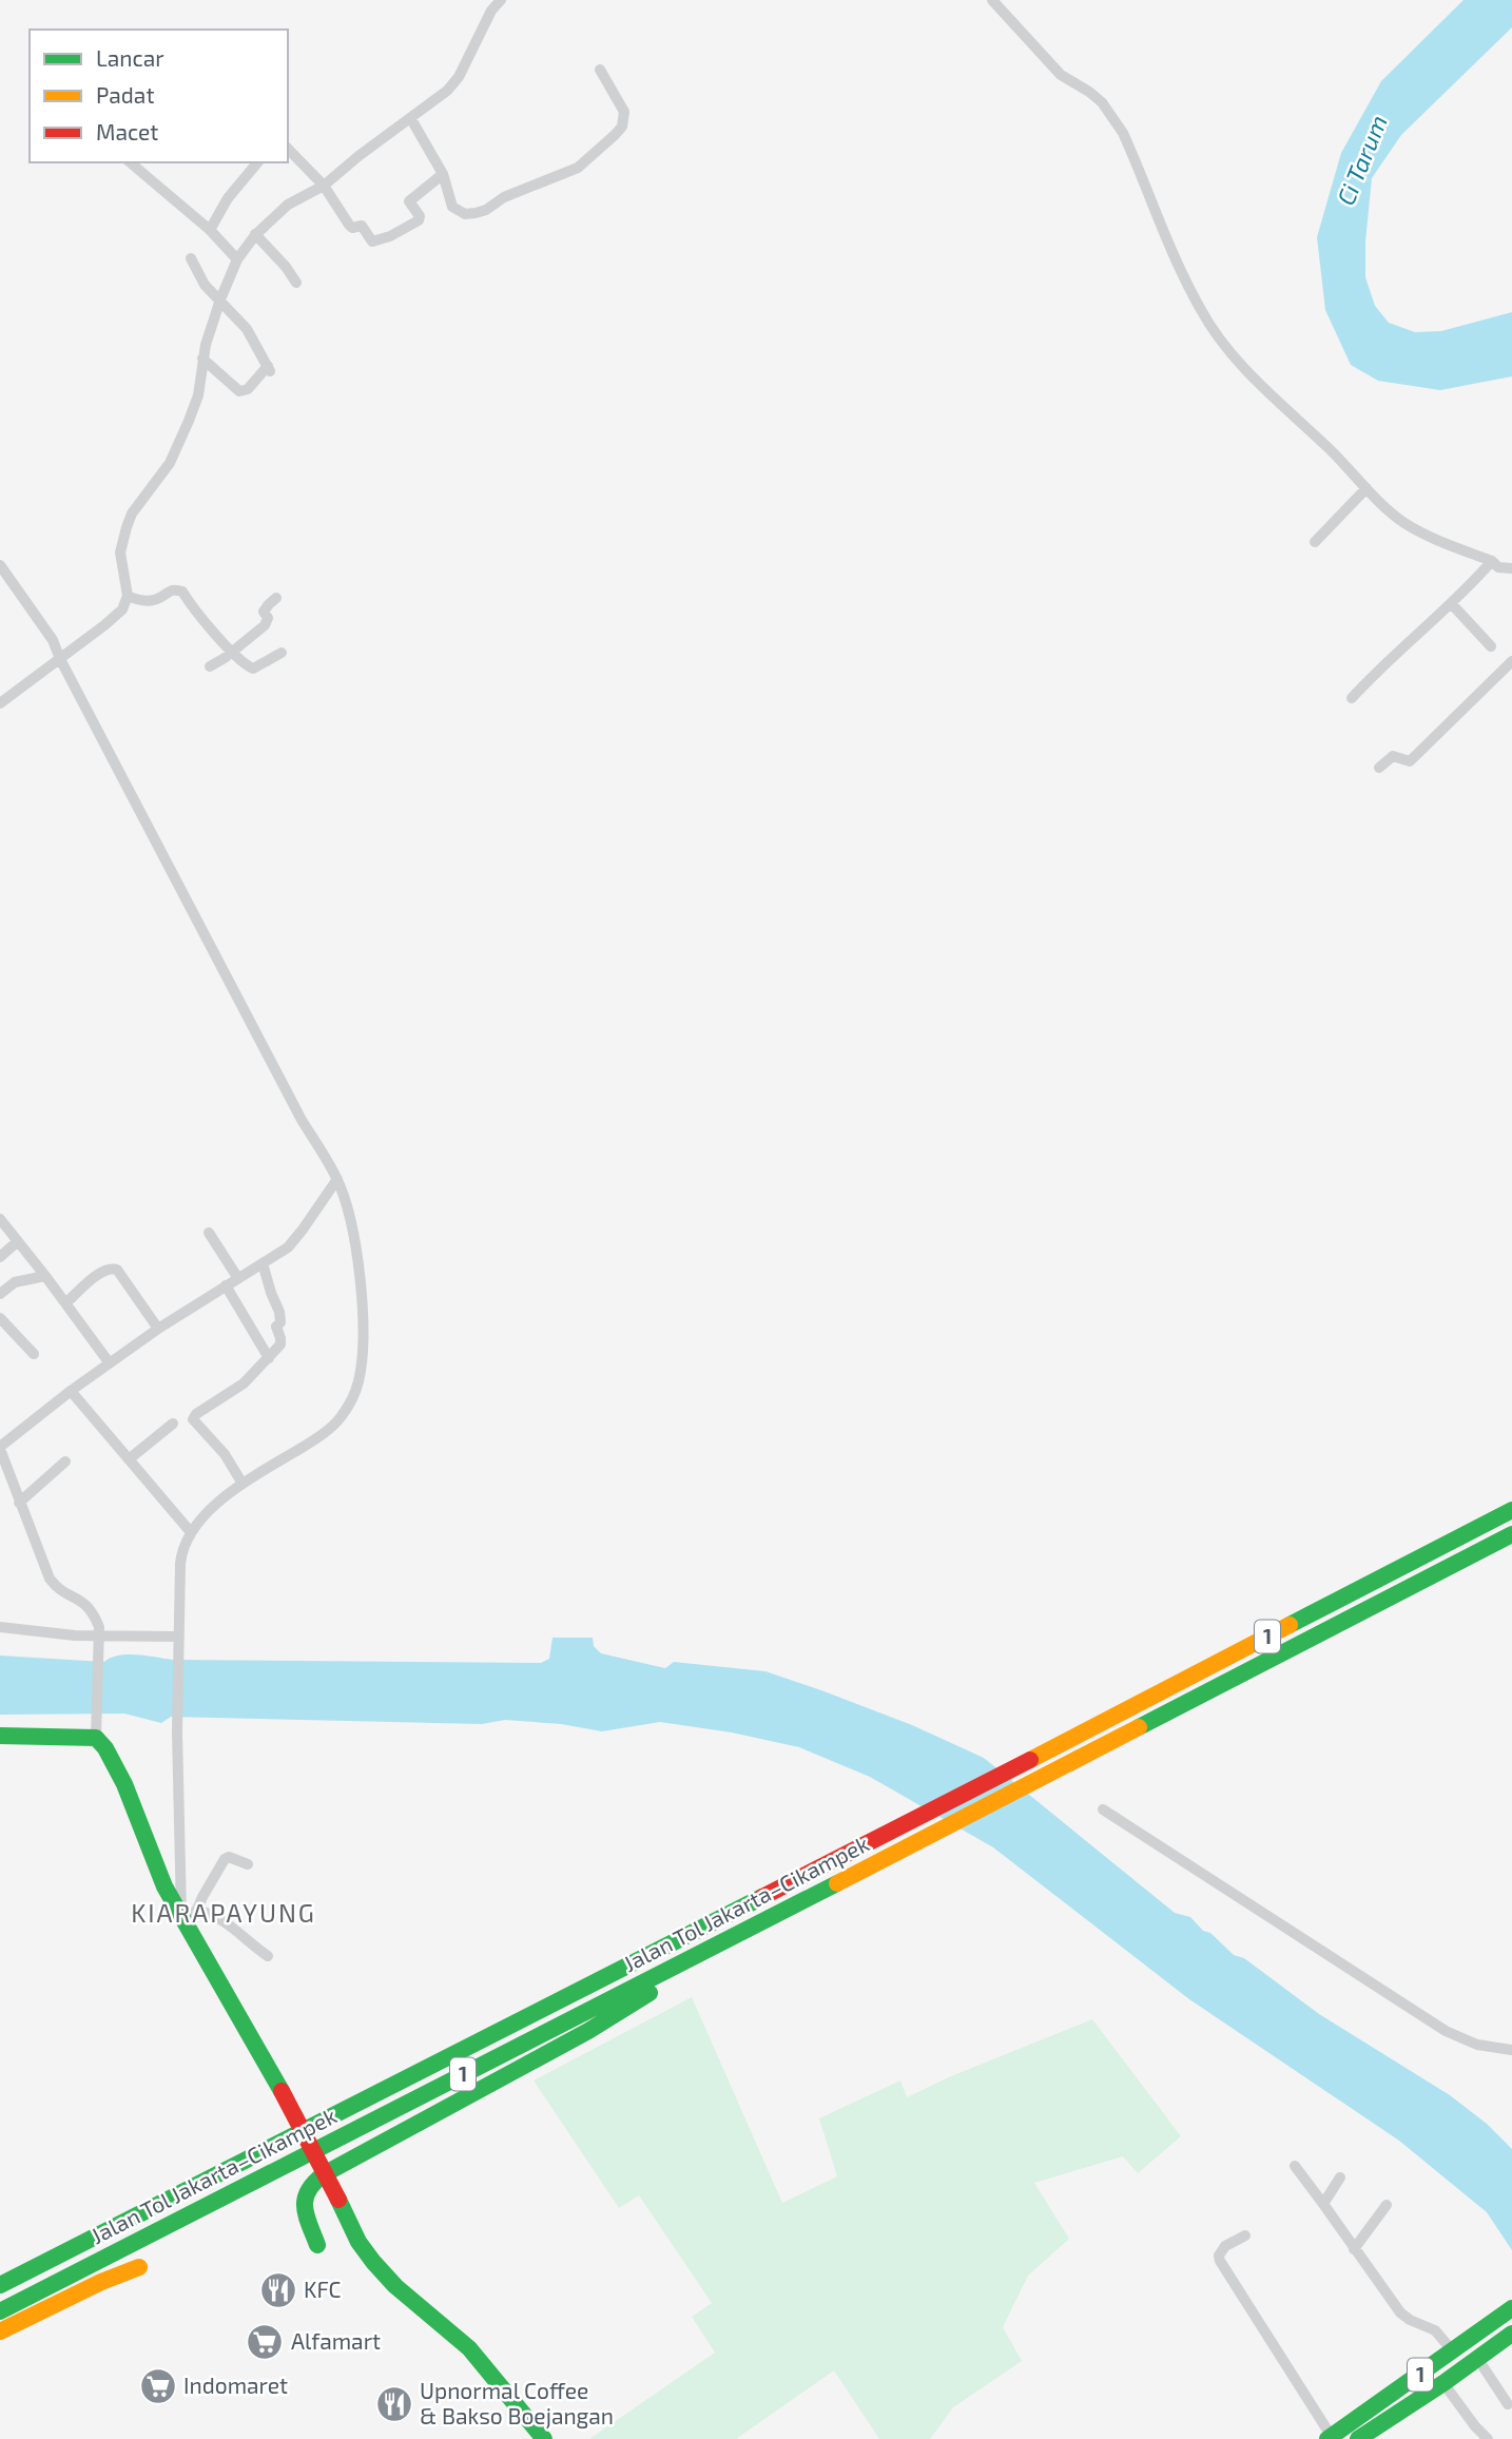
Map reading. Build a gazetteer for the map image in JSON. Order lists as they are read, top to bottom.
{
  "streets": {
    "main road": ["1", "Jalan Tol Jakarta–Cikampek"]
  },
  "districts": ["KIARAPAYUNG"],
  "water": ["Ci Tarum"],
  "places": {
    "restaurant": ["KFC", "Upnormal Coffee & Bakso Boejangan"],
    "supermarket": ["Alfamart", "Indomaret"]
  },
  "legend": ["Lancar", "Padat", "Macet"]
}
